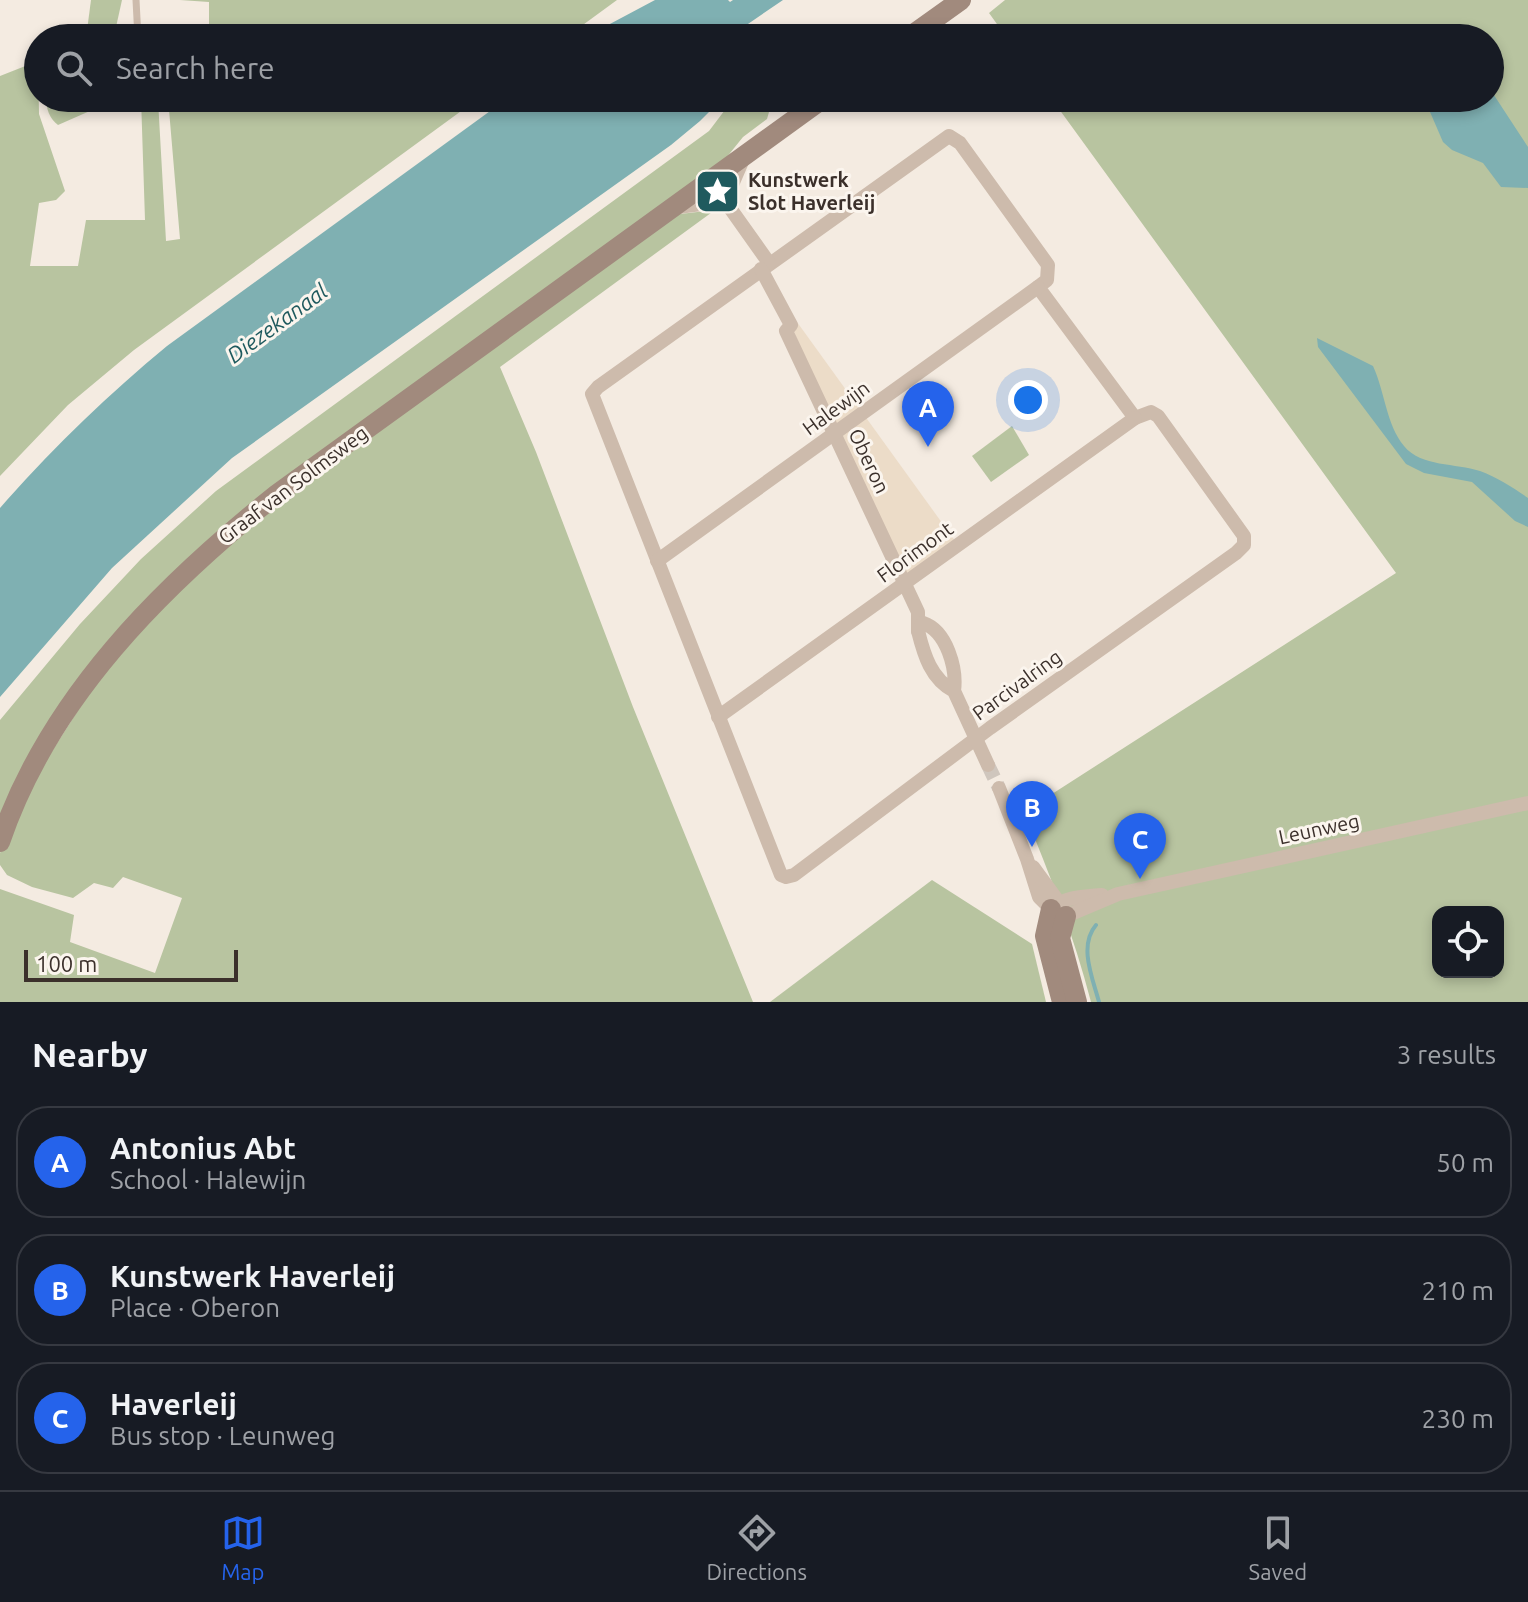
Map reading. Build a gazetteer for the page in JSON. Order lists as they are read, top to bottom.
{
  "streets": {
    "street": [
      "Halewijn",
      "Oberon",
      "Graaf van Solmsweg",
      "Florimont",
      "Parcivalring",
      "Leunweg"
    ]
  },
  "crossings": [
    ["Halewijn", "Oberon"],
    ["Halewijn", "Parcivalring"],
    ["Oberon", "Florimont"],
    ["Oberon", "Parcivalring"],
    ["Florimont", "Parcivalring"]
  ],
  "water": ["Diezekanaal"],
  "places": {
    "place": ["Kunstwerk Slot Haverleij"]
  },
  "scale_bar": "100 m",
  "page": {
    "search": "Search here",
    "pins": ["A", "B", "C"],
    "scale": "100 m",
    "heading": ["Nearby", "3 results"],
    "list": [
      {
        "mark": "A",
        "name": "Antonius Abt",
        "note": "School · Halewijn",
        "value": "50 m"
      },
      {
        "mark": "B",
        "name": "Kunstwerk Haverleij",
        "note": "Place · Oberon",
        "value": "210 m"
      },
      {
        "mark": "C",
        "name": "Haverleij",
        "note": "Bus stop · Leunweg",
        "value": "230 m"
      }
    ],
    "nav": ["Map", "Directions", "Saved"]
  }
}
